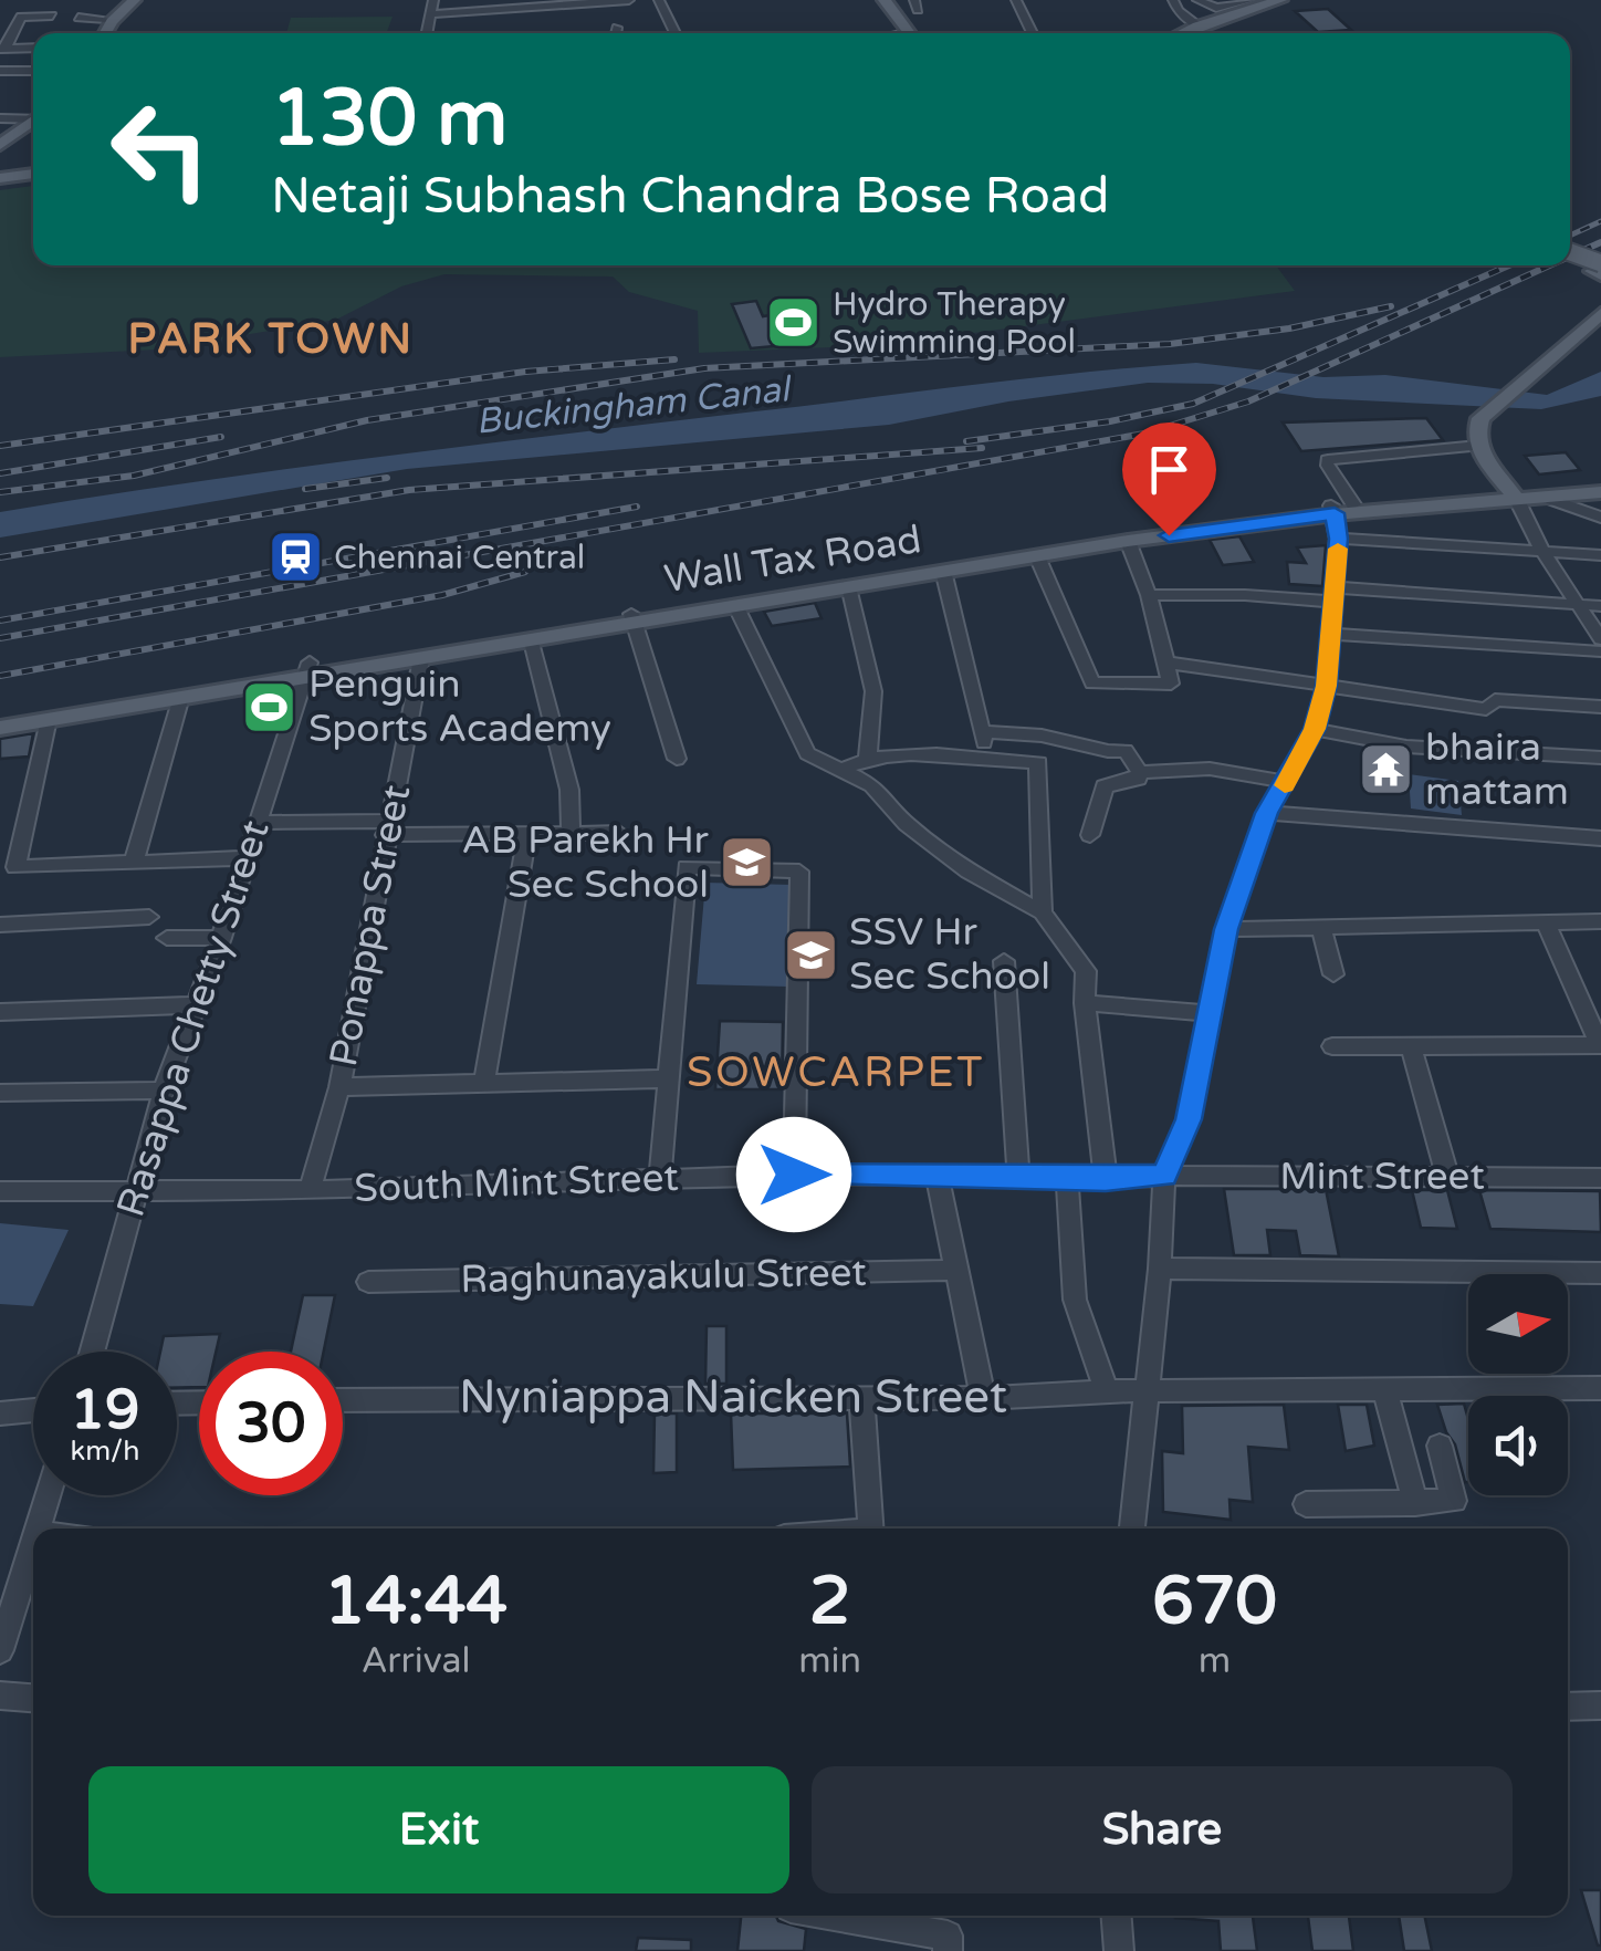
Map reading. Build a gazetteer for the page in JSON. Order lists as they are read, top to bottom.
{
  "streets": {
    "main road": ["Wall Tax Road"],
    "street": [
      "Ponappa Street",
      "Rasappa Chetty Street",
      "Mint Street",
      "South Mint Street",
      "Raghunayakulu Street",
      "Nyniappa Naicken Street"
    ]
  },
  "crossings": [
    ["Wall Tax Road", "Ponappa Street"],
    ["Wall Tax Road", "Rasappa Chetty Street"],
    ["Ponappa Street", "South Mint Street"],
    ["Rasappa Chetty Street", "South Mint Street"],
    ["Mint Street", "South Mint Street"]
  ],
  "districts": ["PARK TOWN", "SOWCARPET"],
  "water": ["Buckingham Canal"],
  "places": {
    "sports": ["Hydro Therapy Swimming Pool", "Penguin Sports Academy"],
    "station": ["Chennai Central"],
    "temple": ["bhaira mattam"],
    "school or university": ["AB Parekh Hr Sec School", "SSV Hr Sec School"]
  },
  "north": "right",
  "page": {
    "turn": ["130 m", "Netaji Subhash Chandra Bose Road"],
    "speed": "19 km/h",
    "limit": "30",
    "eta": [
      "14:44",
      "Arrival",
      "2",
      "min",
      "670",
      "m"
    ],
    "buttons": ["Exit", "Share"]
  }
}
